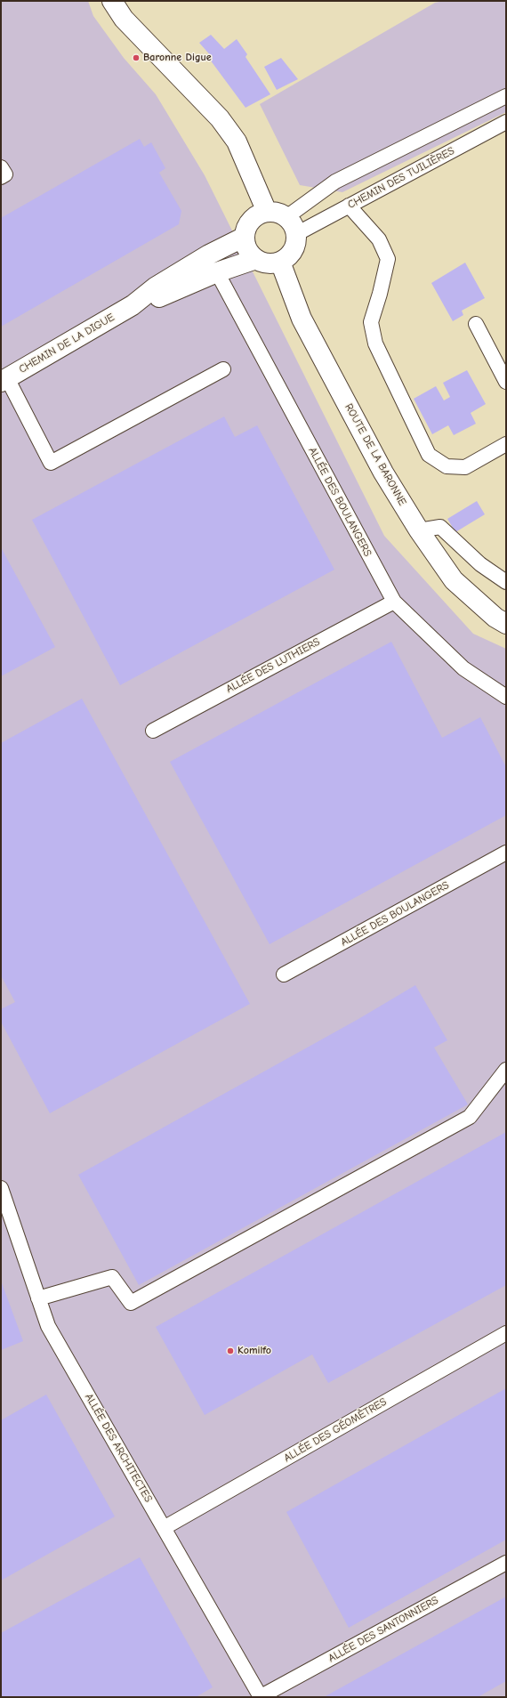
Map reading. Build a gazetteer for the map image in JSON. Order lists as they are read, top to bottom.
{
  "streets": {
    "main road": ["CHEMIN DE LA DIGUE", "ROUTE DE LA BARONNE"],
    "lane": [
      "CHEMIN DES TUILIÈRES",
      "ALLÉE DES BOULANGERS",
      "ALLÉE DES LUTHIERS",
      "ALLÉE DES GÉOMÈTRES",
      "ALLÉE DES ARCHITECTES",
      "ALLÉE DES SANTONNIERS"
    ]
  },
  "crossings": [
    ["CHEMIN DES TUILIÈRES", "CHEMIN DE LA DIGUE"],
    ["CHEMIN DES TUILIÈRES", "ROUTE DE LA BARONNE"],
    ["CHEMIN DE LA DIGUE", "ROUTE DE LA BARONNE"],
    ["CHEMIN DE LA DIGUE", "ALLÉE DES BOULANGERS"],
    ["ALLÉE DES BOULANGERS", "ALLÉE DES LUTHIERS"],
    ["ALLÉE DES GÉOMÈTRES", "ALLÉE DES ARCHITECTES"],
    ["ALLÉE DES ARCHITECTES", "ALLÉE DES SANTONNIERS"]
  ],
  "places": ["Baronne Digue", "Komilfo"]
}
